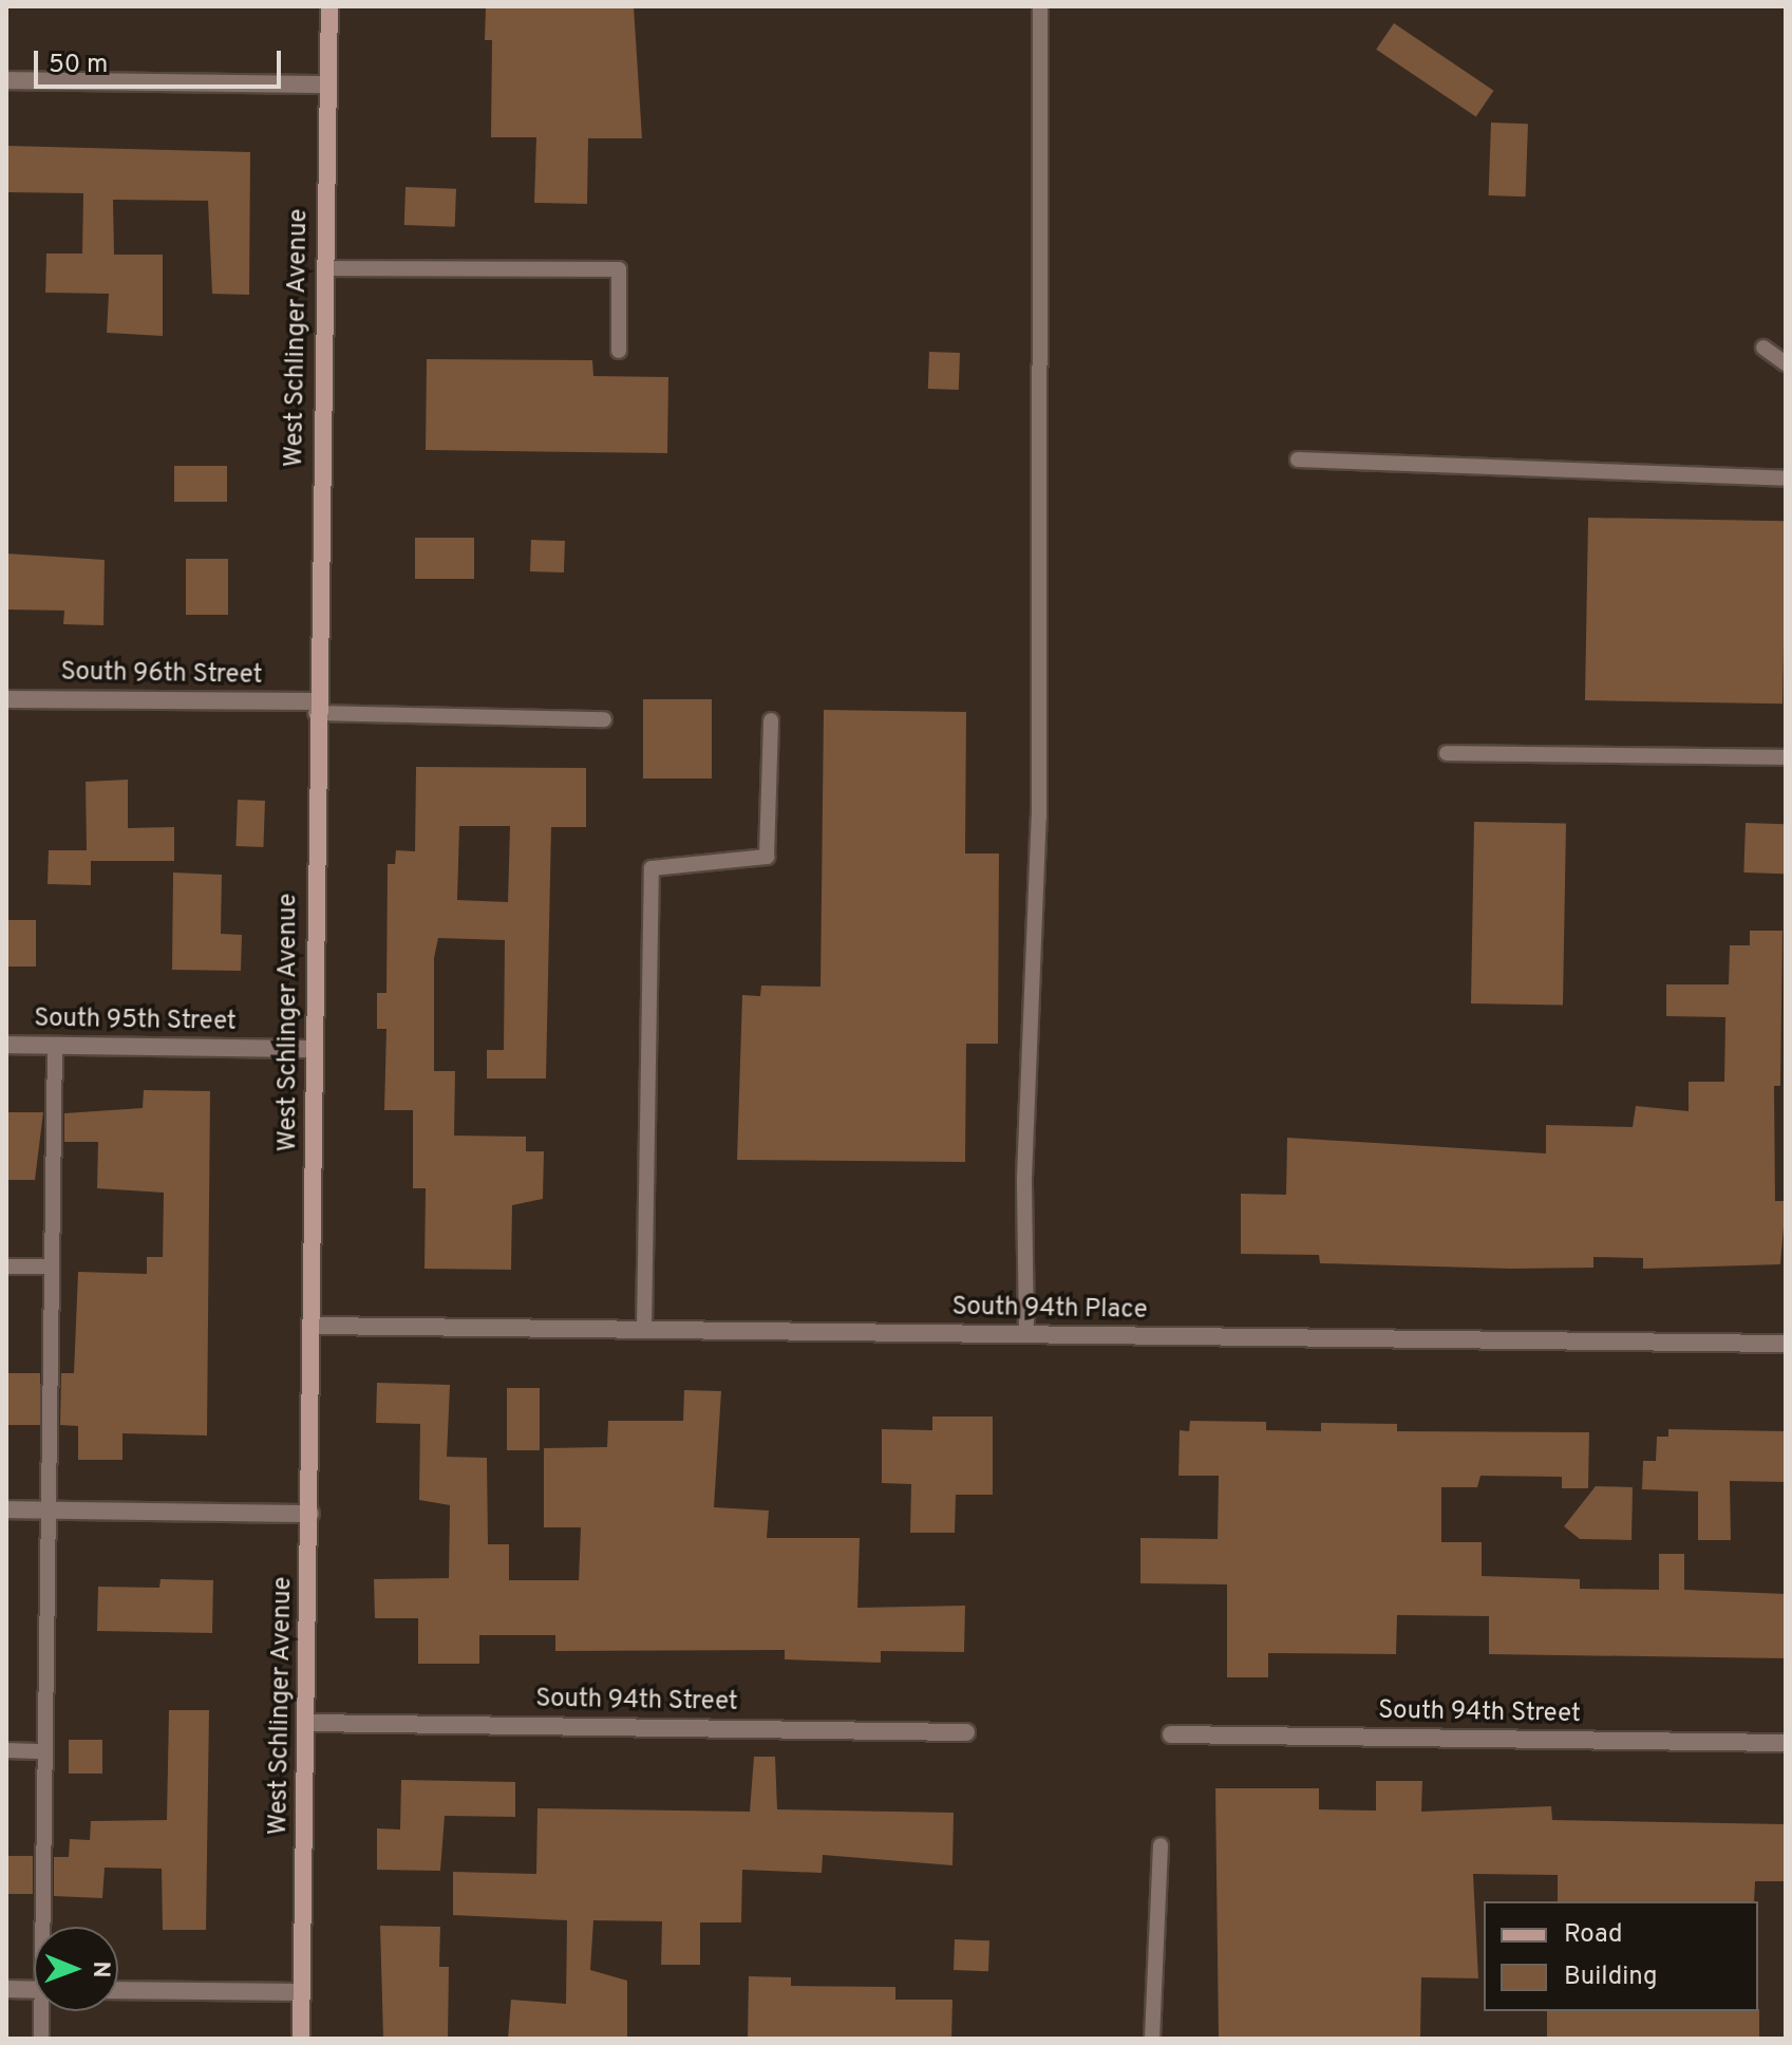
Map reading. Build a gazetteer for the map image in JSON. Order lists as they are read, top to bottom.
{
  "streets": {
    "street": [
      "West Schlinger Avenue",
      "South 96th Street",
      "South 95th Street",
      "South 94th Place",
      "South 94th Street"
    ]
  },
  "crossings": [
    ["West Schlinger Avenue", "South 96th Street"],
    ["West Schlinger Avenue", "South 95th Street"],
    ["West Schlinger Avenue", "South 94th Place"],
    ["West Schlinger Avenue", "South 94th Street"]
  ],
  "legend": ["Road", "Building"],
  "scale_bar": "50 m",
  "north": "right"
}
